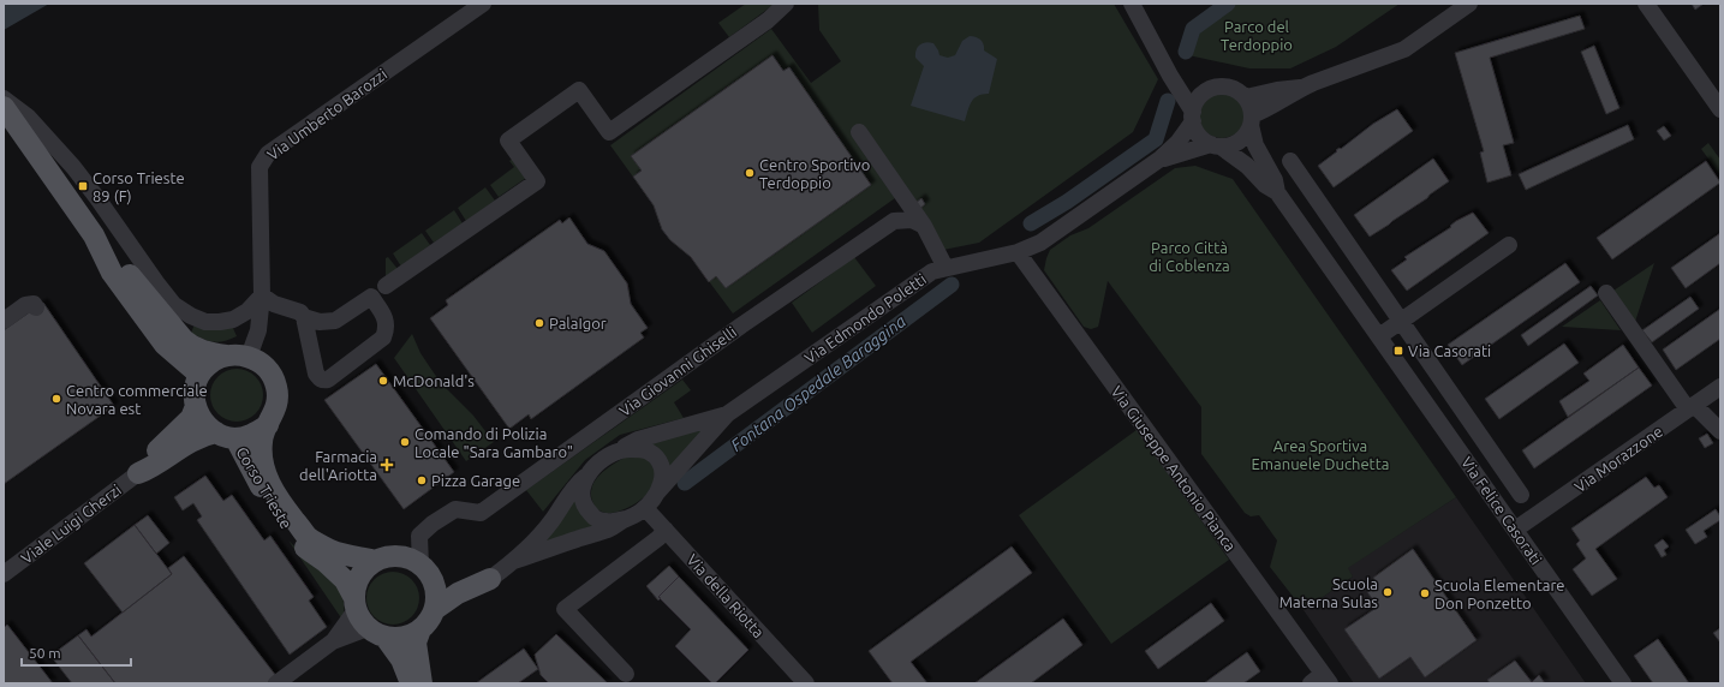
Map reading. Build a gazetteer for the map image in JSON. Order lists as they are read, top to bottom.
{
  "streets": {
    "main road": ["Corso Trieste"],
    "street": [
      "Via Umberto Barozzi",
      "Via Edmondo Poletti",
      "Via Giovanni Ghiselli",
      "Via Morazzone",
      "Via Giuseppe Antonio Pianca",
      "Via Felice Casorati",
      "Viale Luigi Gherzi",
      "Via della Riotta"
    ]
  },
  "crossings": [
    ["Via Umberto Barozzi", "Corso Trieste"],
    ["Via Edmondo Poletti", "Via Giuseppe Antonio Pianca"],
    ["Via Edmondo Poletti", "Via della Riotta"],
    ["Via Giovanni Ghiselli", "Corso Trieste"],
    ["Via Morazzone", "Via Felice Casorati"]
  ],
  "water": ["Fontana Ospedale Baraggina"],
  "parks": ["Parco del Terdoppio", "Parco Città di Coblenza", "Area Sportiva Emanuele Duchetta"],
  "places": {
    "other": [
      "Centro Sportivo Terdoppio",
      "PalaIgor",
      "McDonald's",
      "Centro commerciale Novara est",
      "Comando di Polizia Locale \"Sara Gambaro\"",
      "Pizza Garage",
      "Scuola Materna Sulas",
      "Scuola Elementare Don Ponzetto"
    ],
    "transit": ["Corso Trieste 89 (F)", "Via Casorati"],
    "health": ["Farmacia dell'Ariotta"]
  },
  "scale_bar": "50 m"
}
